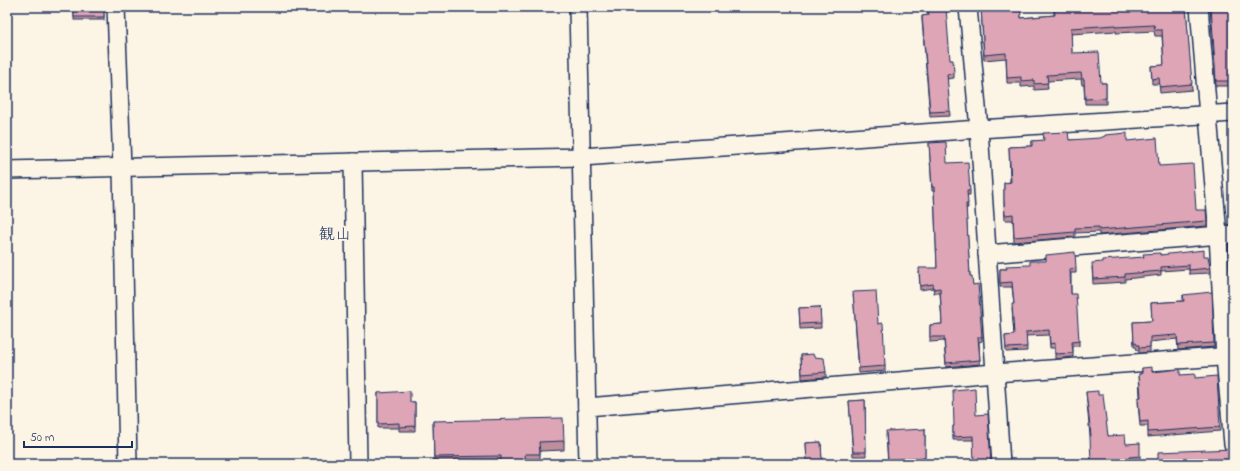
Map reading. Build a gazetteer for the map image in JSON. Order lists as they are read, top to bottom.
{
  "districts": ["観山"],
  "scale_bar": "50 m"
}
